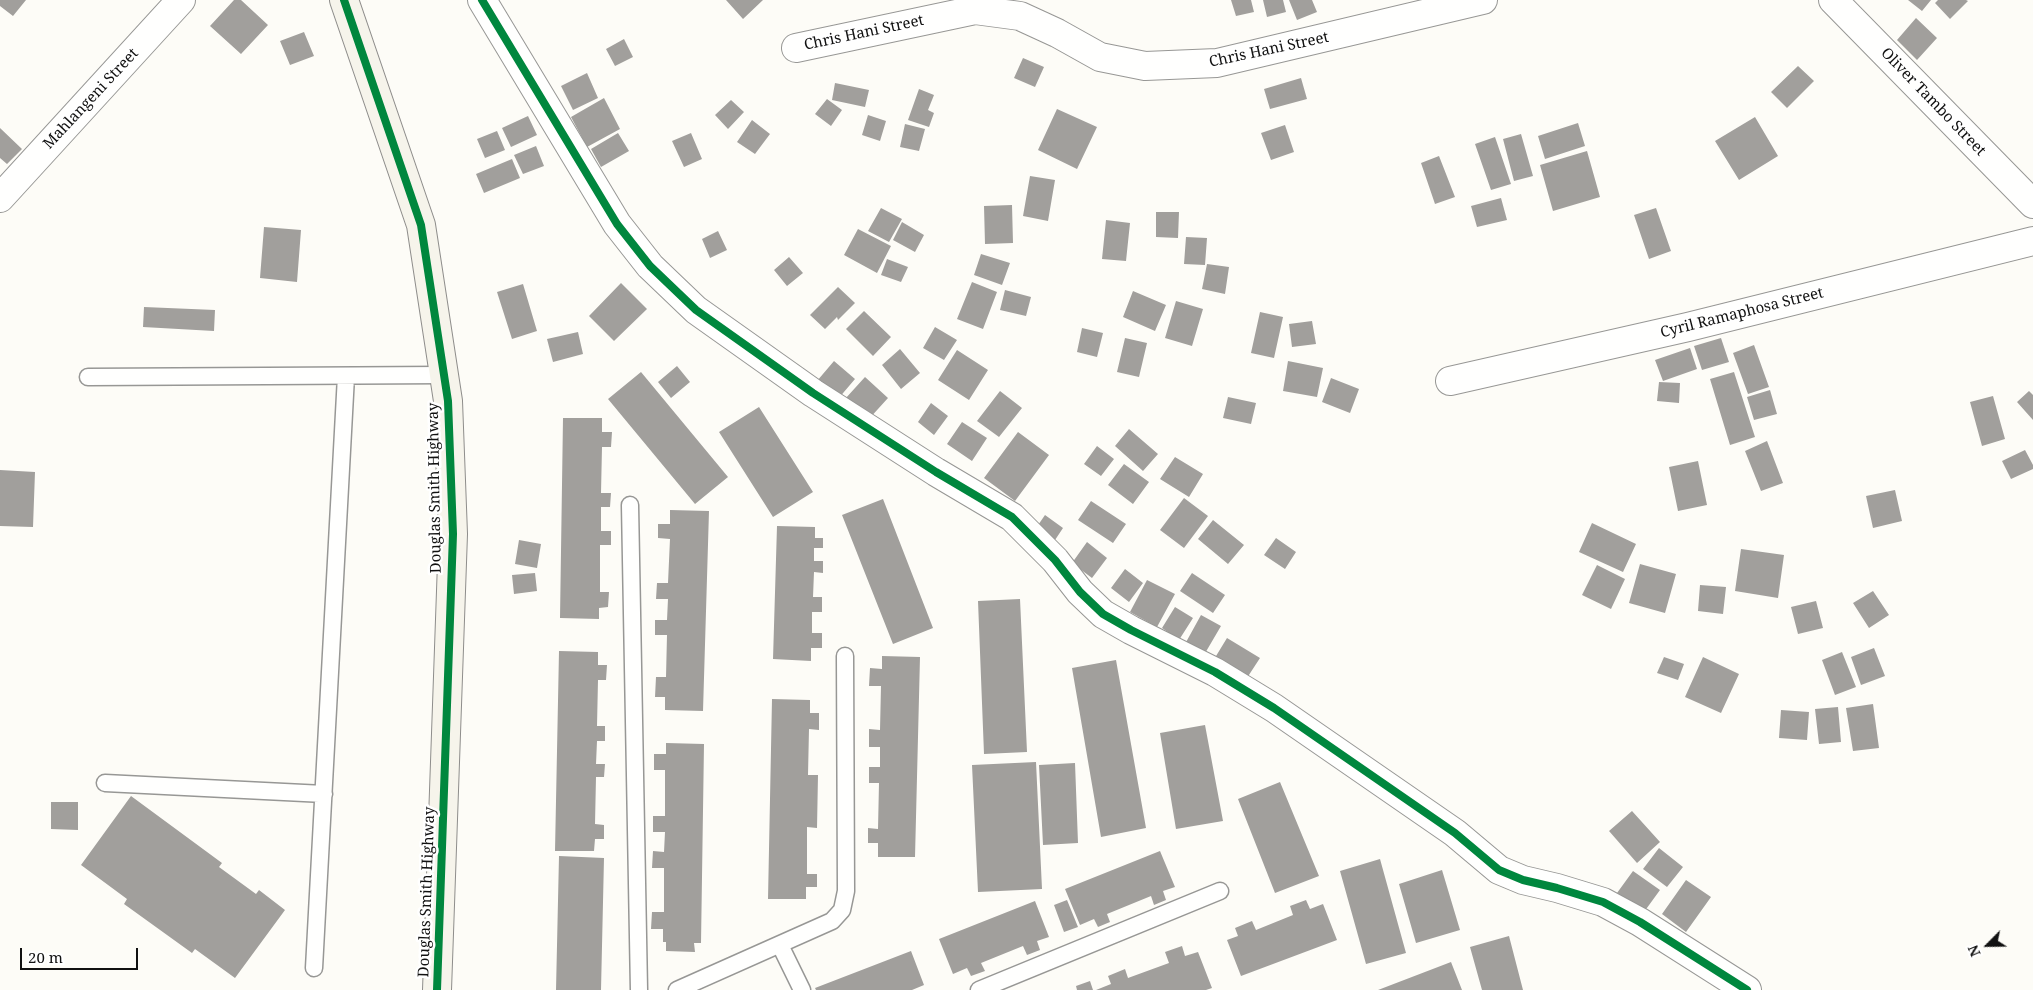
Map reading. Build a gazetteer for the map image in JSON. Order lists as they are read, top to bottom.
{
  "streets": {
    "street": [
      "Chris Hani Street",
      "Mahlangeni Street",
      "Oliver Tambo Street",
      "Cyril Ramaphosa Street",
      "Douglas Smith Highway"
    ]
  },
  "scale_bar": "20 m",
  "north": "bottom left"
}
